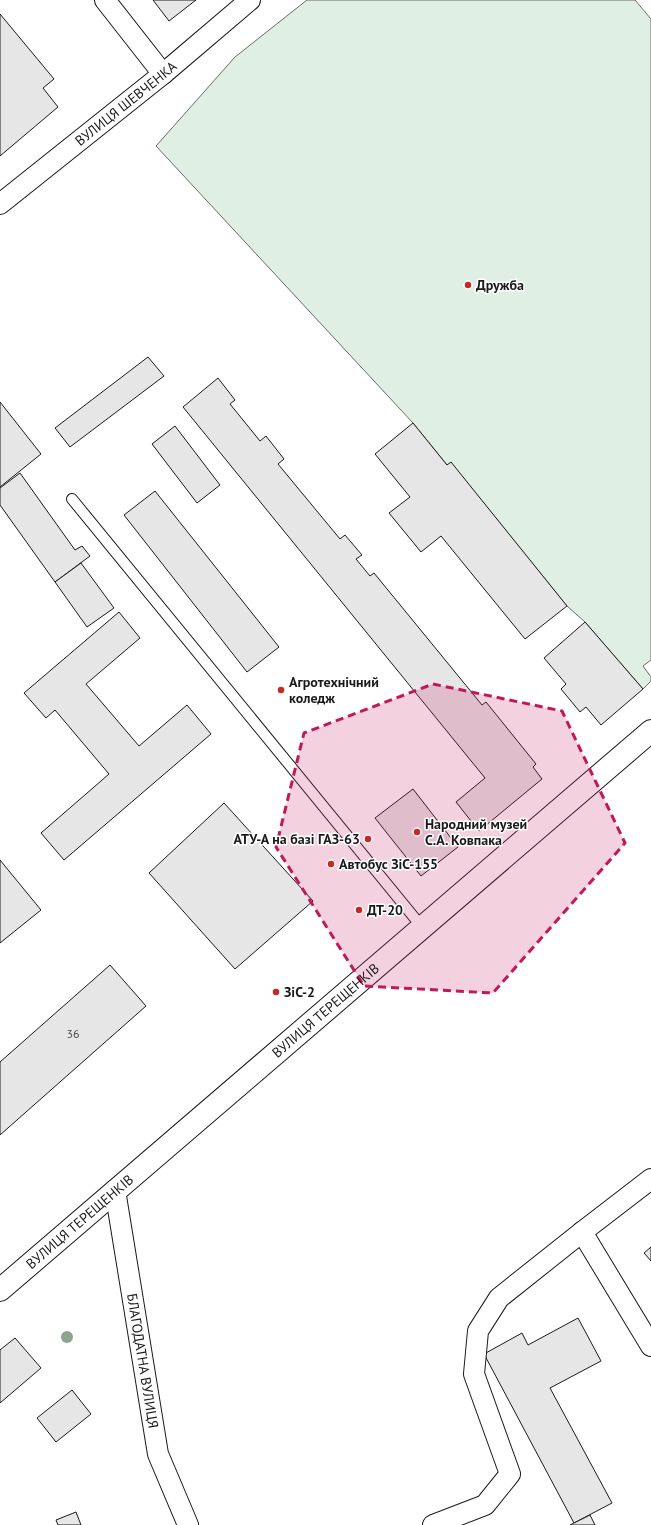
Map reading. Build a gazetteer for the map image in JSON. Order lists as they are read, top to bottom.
{
  "streets": {
    "main road": ["ВУЛИЦЯ ТЕРЕЩЕНКІВ"],
    "street": ["ВУЛИЦЯ ШЕВЧЕНКА", "БЛАГОДАТНА ВУЛИЦЯ"]
  },
  "crossings": [
    ["ВУЛИЦЯ ТЕРЕЩЕНКІВ", "БЛАГОДАТНА ВУЛИЦЯ"]
  ],
  "places": [
    "Дружба",
    "Агротехнічний коледж",
    "Народний музей С.А. Ковпака",
    "АТУ-А на базі ГАЗ-63",
    "Автобус ЗіС-155",
    "ДТ-20",
    "ЗіС-2"
  ],
  "house_numbers": ["36"]
}
